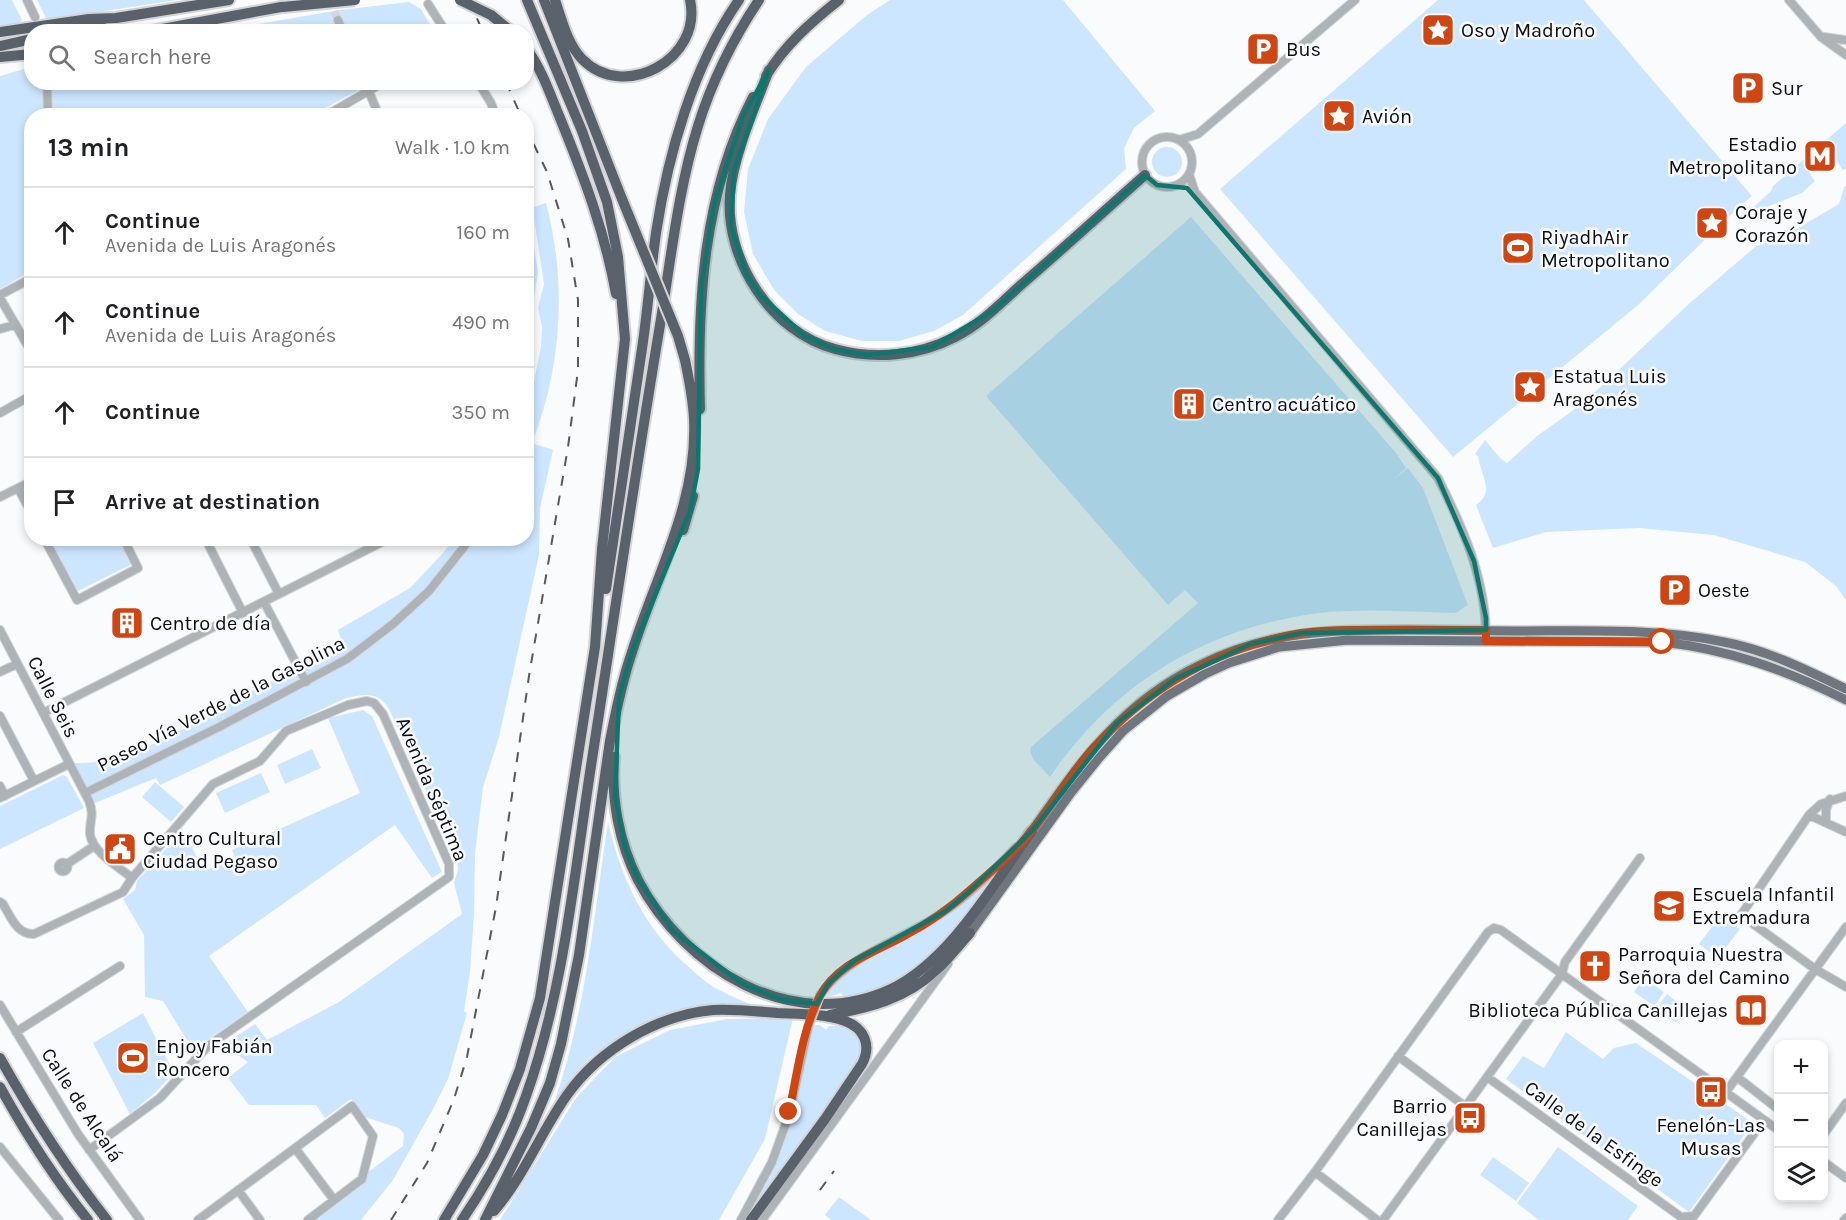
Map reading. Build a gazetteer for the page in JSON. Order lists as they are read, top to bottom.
{
  "streets": {
    "street": [
      "Calle Seis",
      "Paseo Vía Verde de la Gasolina",
      "Avenida Séptima",
      "Calle de Alcalá",
      "Calle de la Esfinge"
    ]
  },
  "crossings": [
    ["Calle Seis", "Paseo Vía Verde de la Gasolina"],
    ["Avenida Séptima", "Calle de Alcalá"]
  ],
  "places": {
    "place": [
      "Oso y Madroño",
      "Avión",
      "Coraje y Corazón",
      "Estatua Luis Aragonés"
    ],
    "parking": ["Bus", "Sur", "Oeste"],
    "metro station": ["Estadio Metropolitano"],
    "sports": ["RiyadhAir Metropolitano", "Enjoy Fabián Roncero"],
    "building": ["Centro acuático", "Centro de día"],
    "public building": ["Centro Cultural Ciudad Pegaso"],
    "school or university": ["Escuela Infantil Extremadura"],
    "church": ["Parroquia Nuestra Señora del Camino"],
    "library": ["Biblioteca Pública Canillejas"],
    "bus stop": ["Fenelón-Las Musas", "Barrio Canillejas"]
  },
  "page": {
    "search": "Search here",
    "heading": ["13 min", "Walk · 1.0 km"],
    "list": [
      ["Continue", "Avenida de Luis Aragonés", "160 m"],
      ["Continue", "Avenida de Luis Aragonés", "490 m"],
      ["Continue", "350 m"],
      "Arrive at destination"
    ],
    "map_buttons": ["+", "−"]
  }
}
